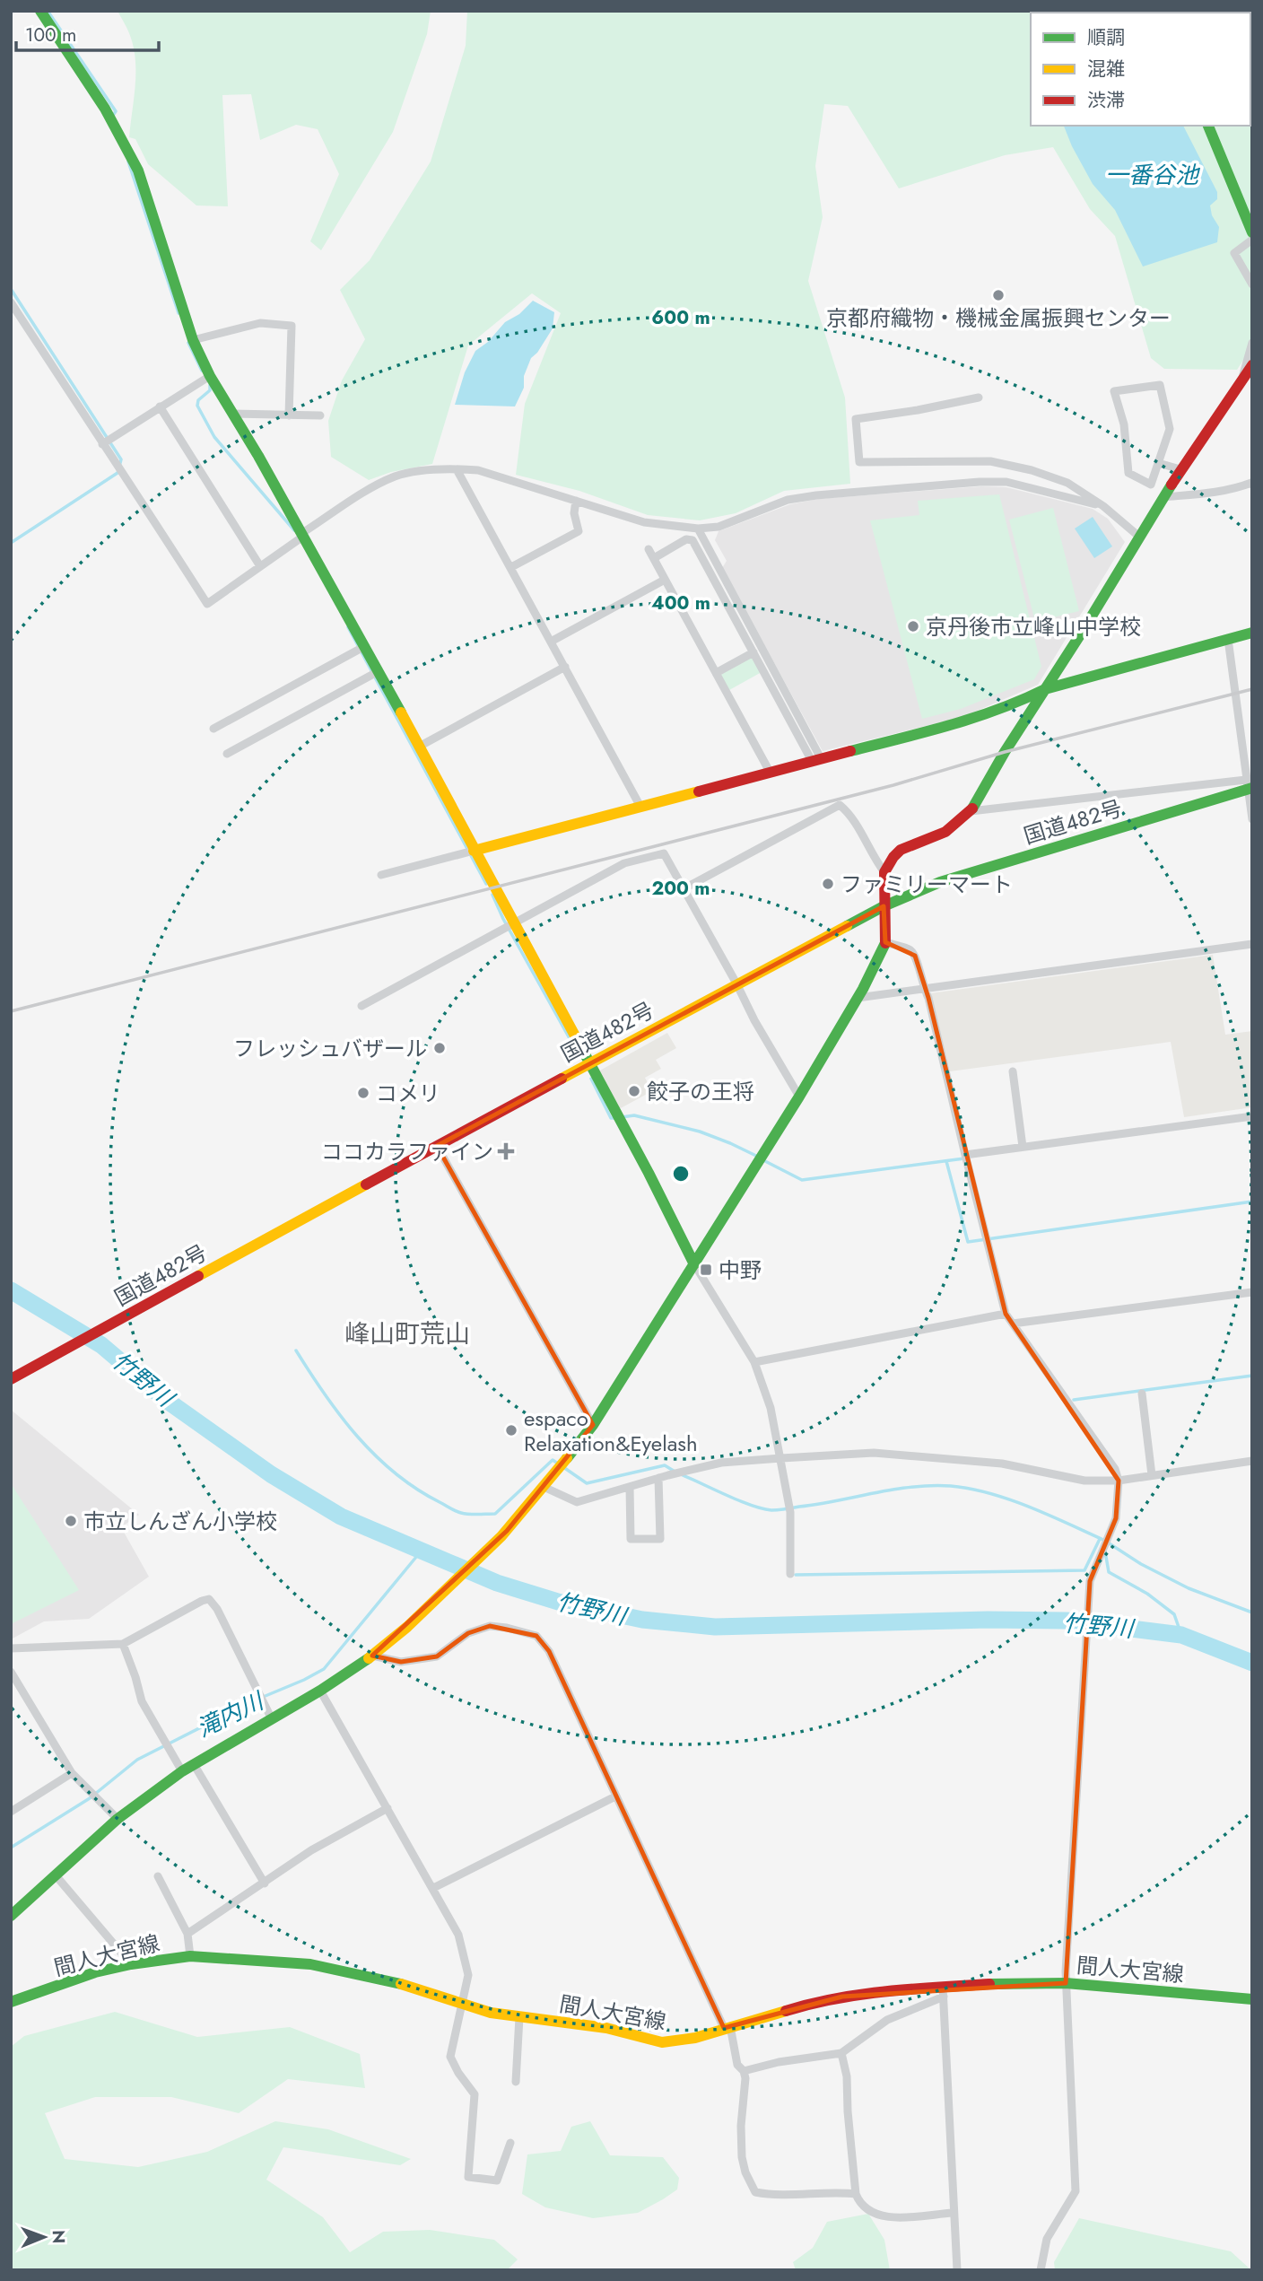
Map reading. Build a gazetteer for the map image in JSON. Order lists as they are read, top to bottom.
{
  "streets": {
    "main road": ["国道482号", "間人大宮線"]
  },
  "districts": ["峰山町荒山"],
  "water": ["一番谷池", "竹野川", "滝内川"],
  "places": {
    "other": [
      "京都府織物・機械金属振興センター",
      "京丹後市立峰山中学校",
      "ファミリーマート",
      "フレッシュバザール",
      "餃子の王将",
      "コメリ",
      "espaco Relaxation&Eyelash",
      "市立しんざん小学校"
    ],
    "health": ["ココカラファイン"],
    "transit": ["中野"]
  },
  "legend": ["順調", "混雑", "渋滞"],
  "scale_bar": "100 m",
  "north": "right",
  "rings": ["600 m", "400 m", "200 m"]
}
